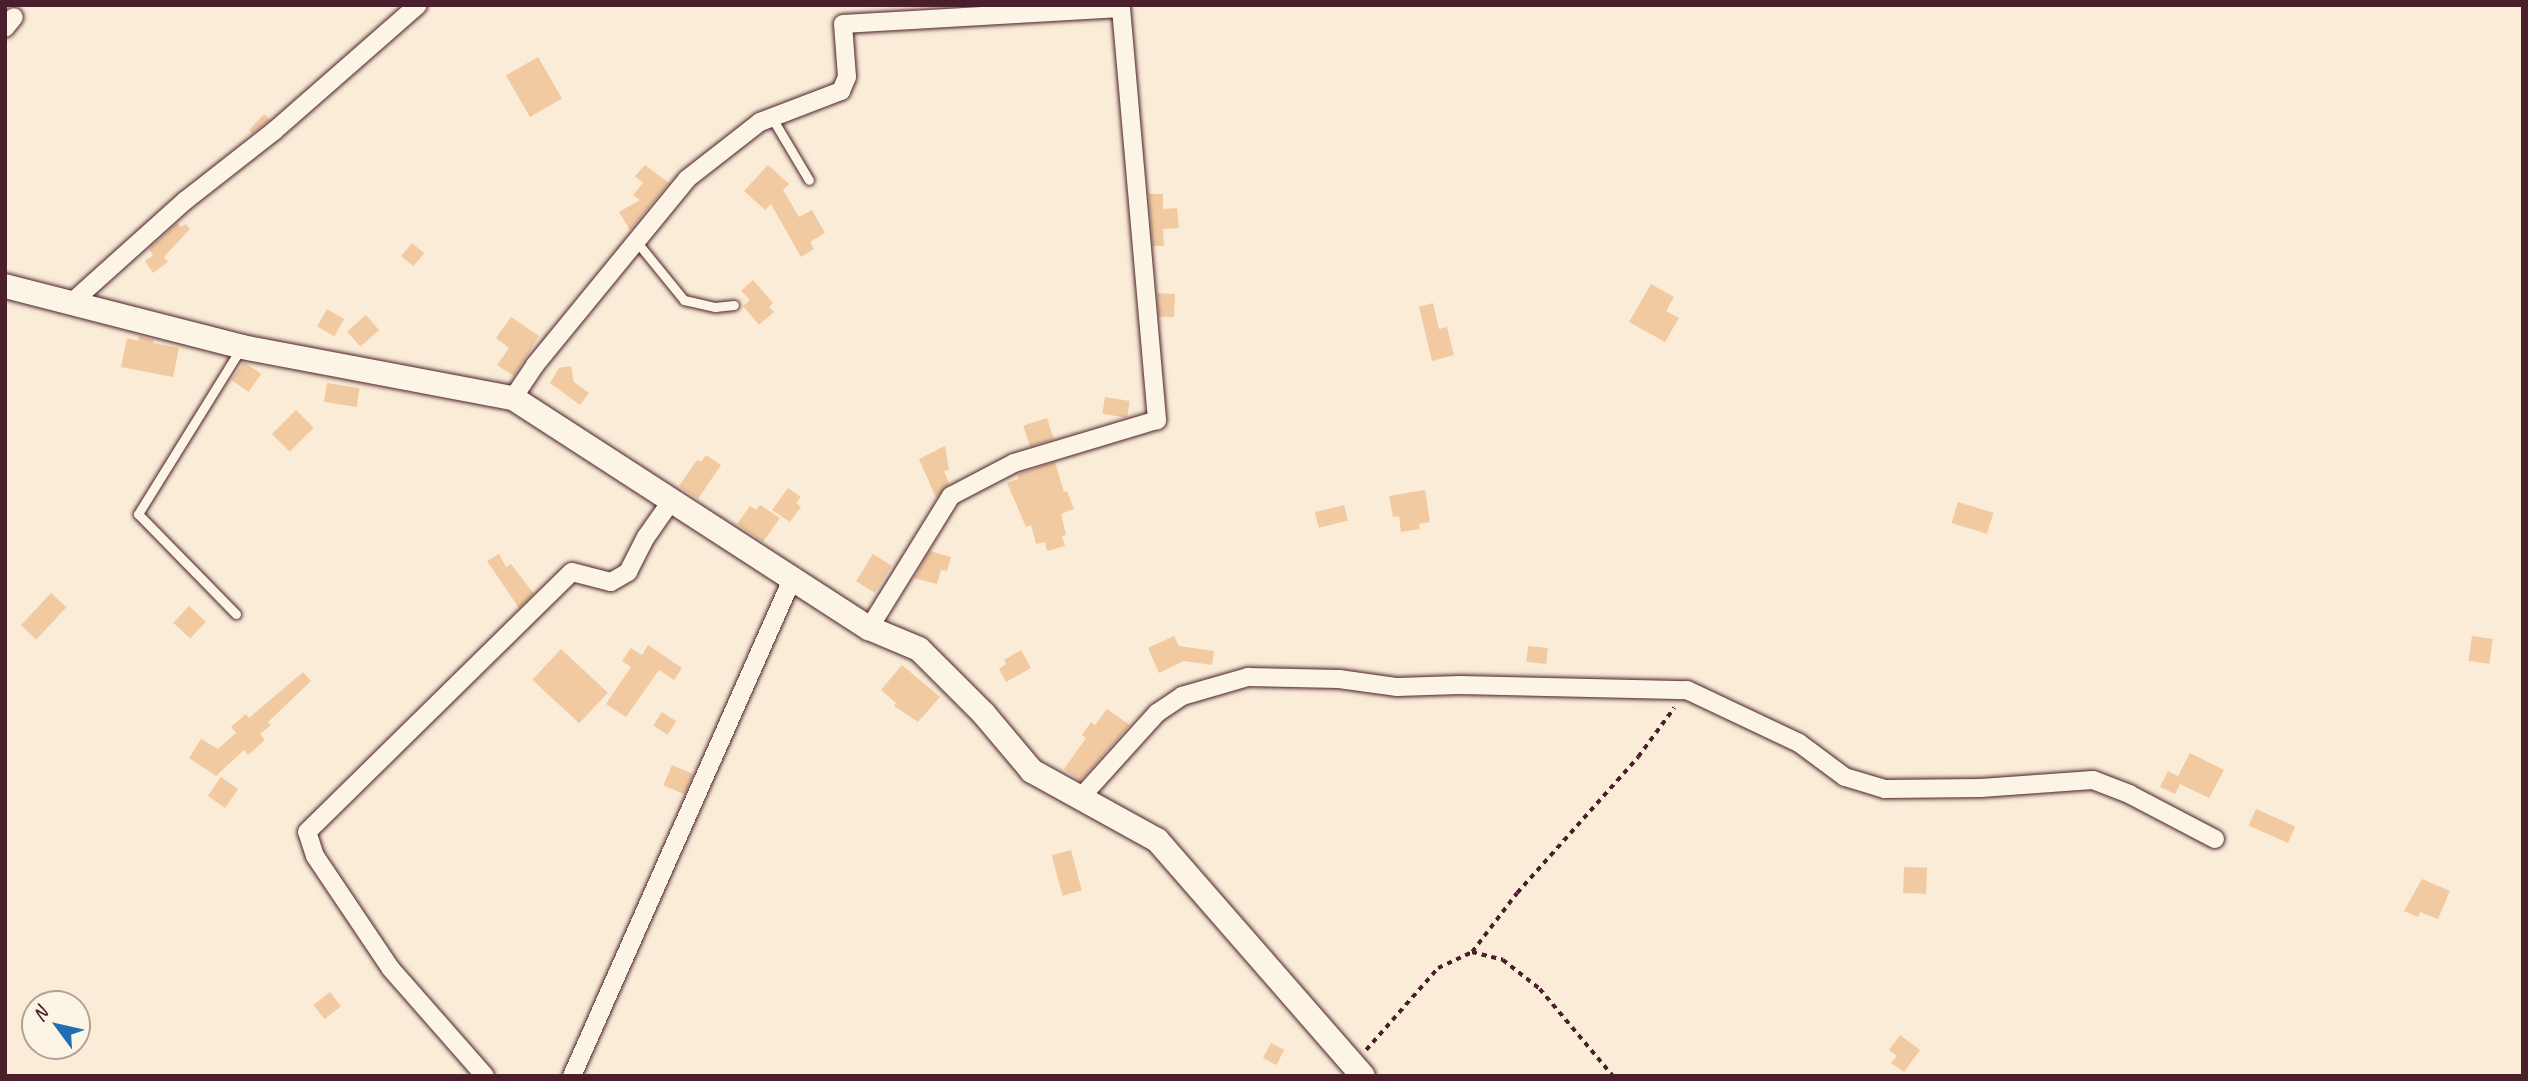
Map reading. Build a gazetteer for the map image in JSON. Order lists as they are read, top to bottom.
{
  "north": "top left"
}
